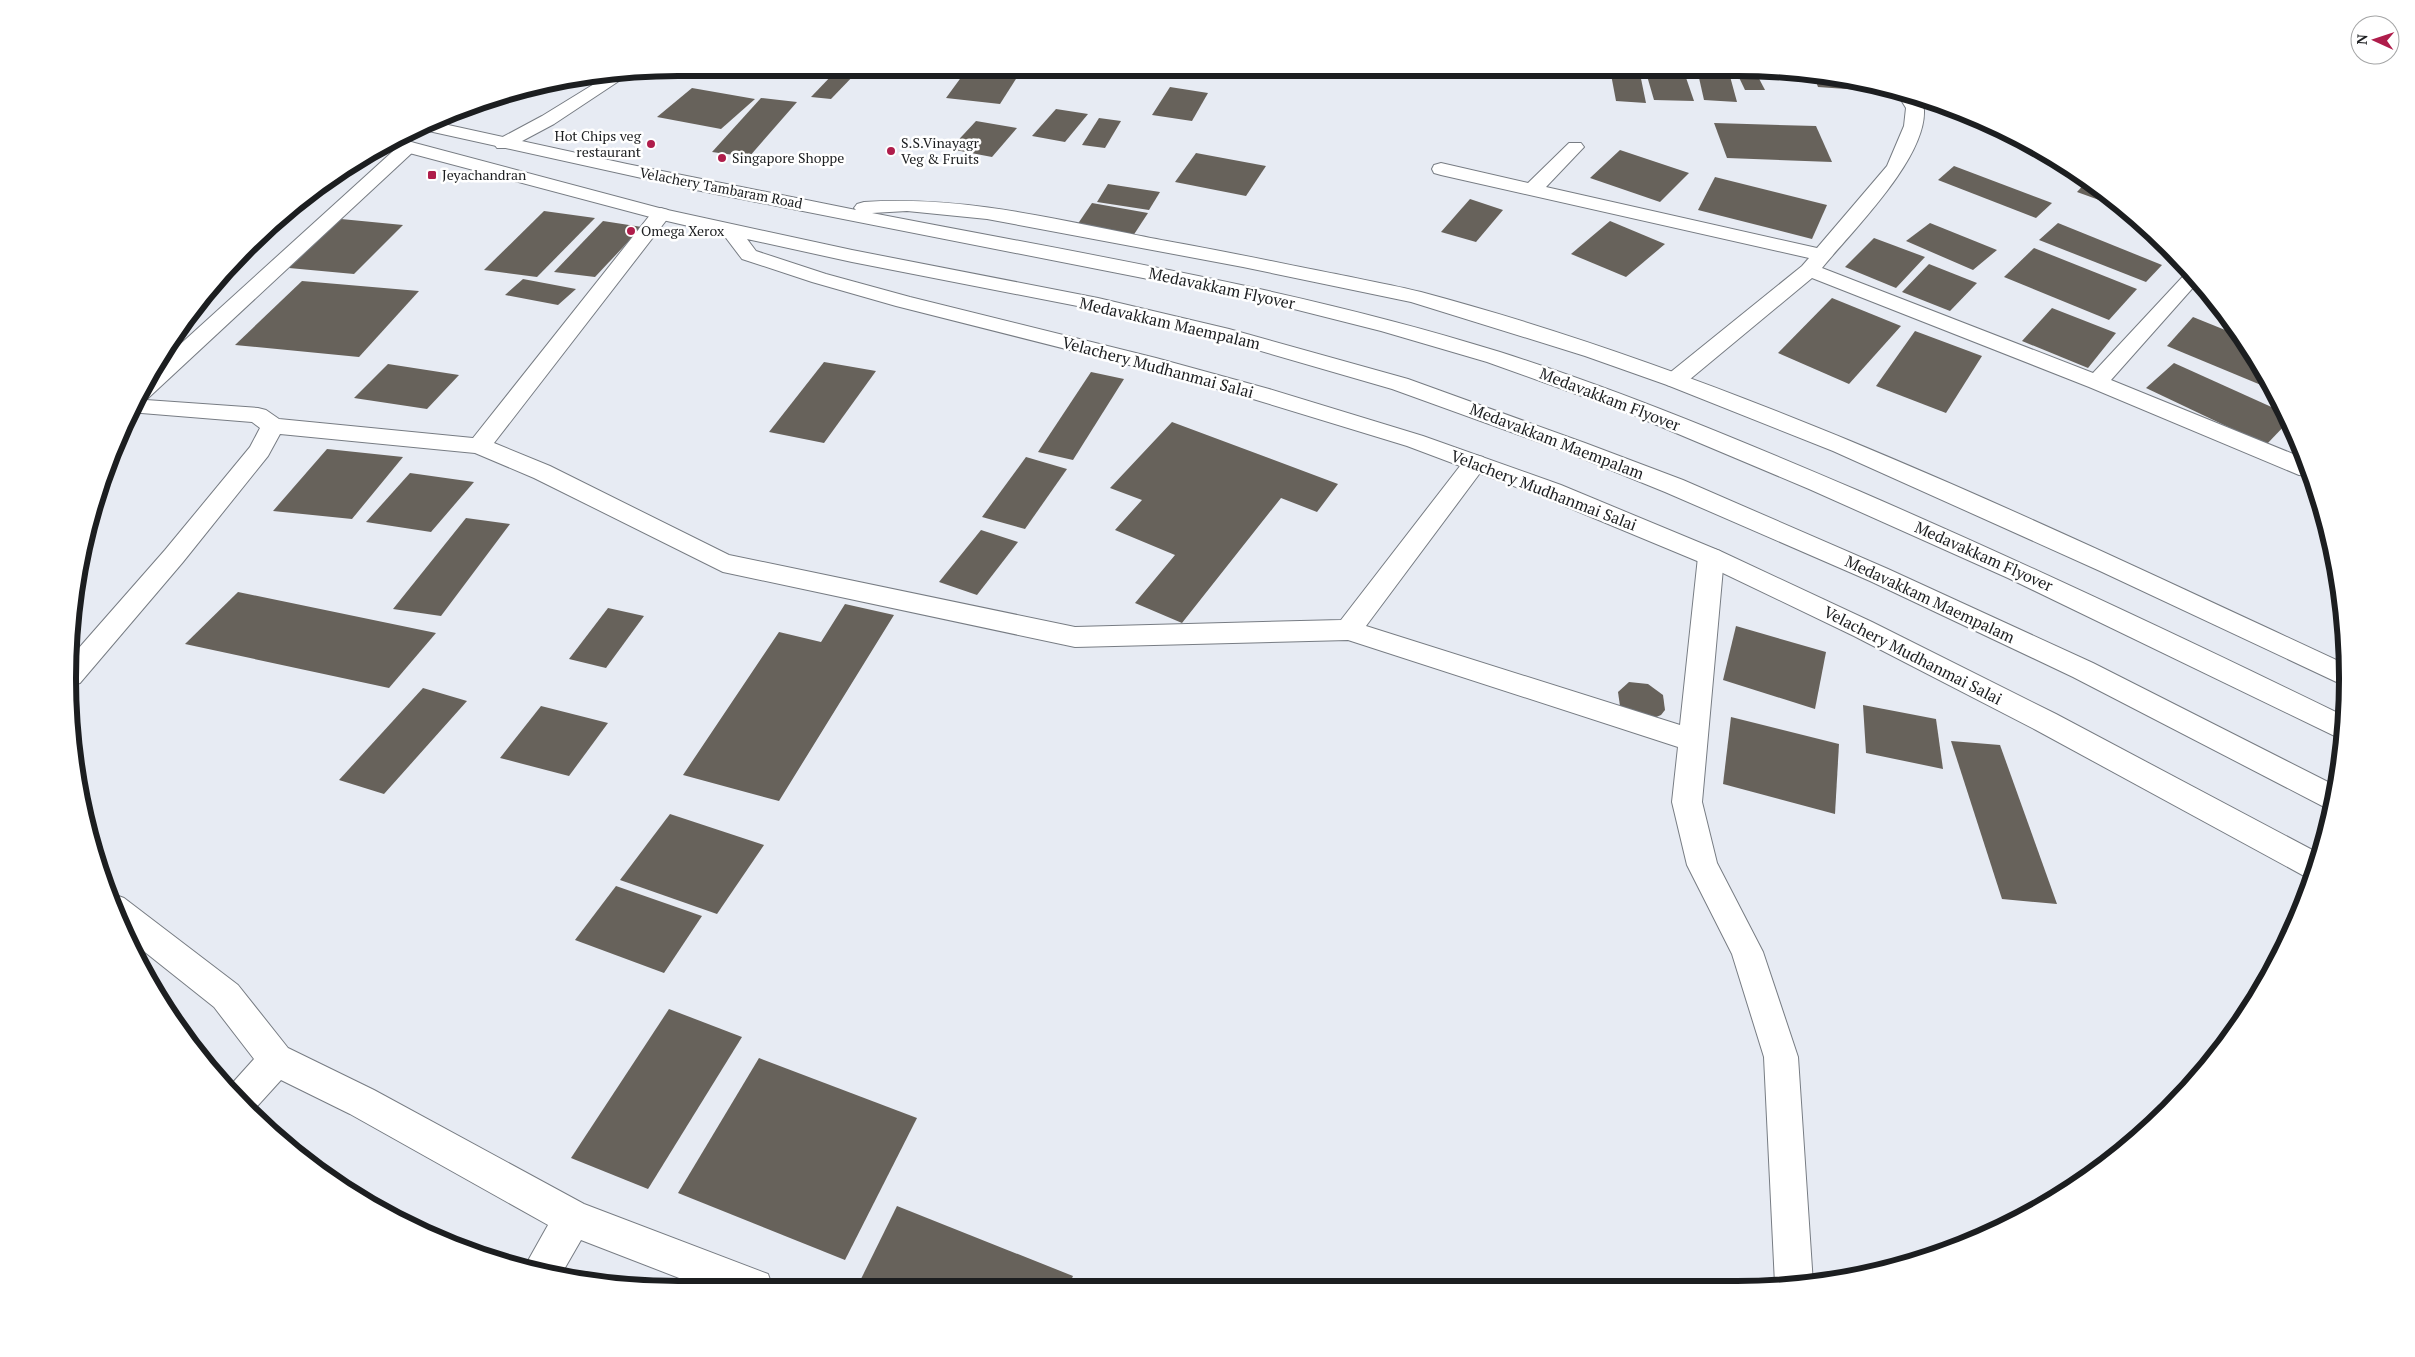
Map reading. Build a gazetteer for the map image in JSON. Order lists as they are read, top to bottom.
{
  "streets": {
    "main road": [
      "Velachery Tambaram Road",
      "Medavakkam Flyover",
      "Medavakkam Maempalam",
      "Velachery Mudhanmai Salai"
    ]
  },
  "crossings": [
    ["Velachery Tambaram Road", "Medavakkam Flyover"],
    ["Medavakkam Maempalam", "Velachery Mudhanmai Salai"]
  ],
  "places": {
    "other": [
      "Hot Chips veg restaurant",
      "S.S.Vinayagr Veg & Fruits",
      "Singapore Shoppe",
      "Omega Xerox"
    ],
    "transit": ["Jeyachandran"]
  },
  "north": "left"
}
